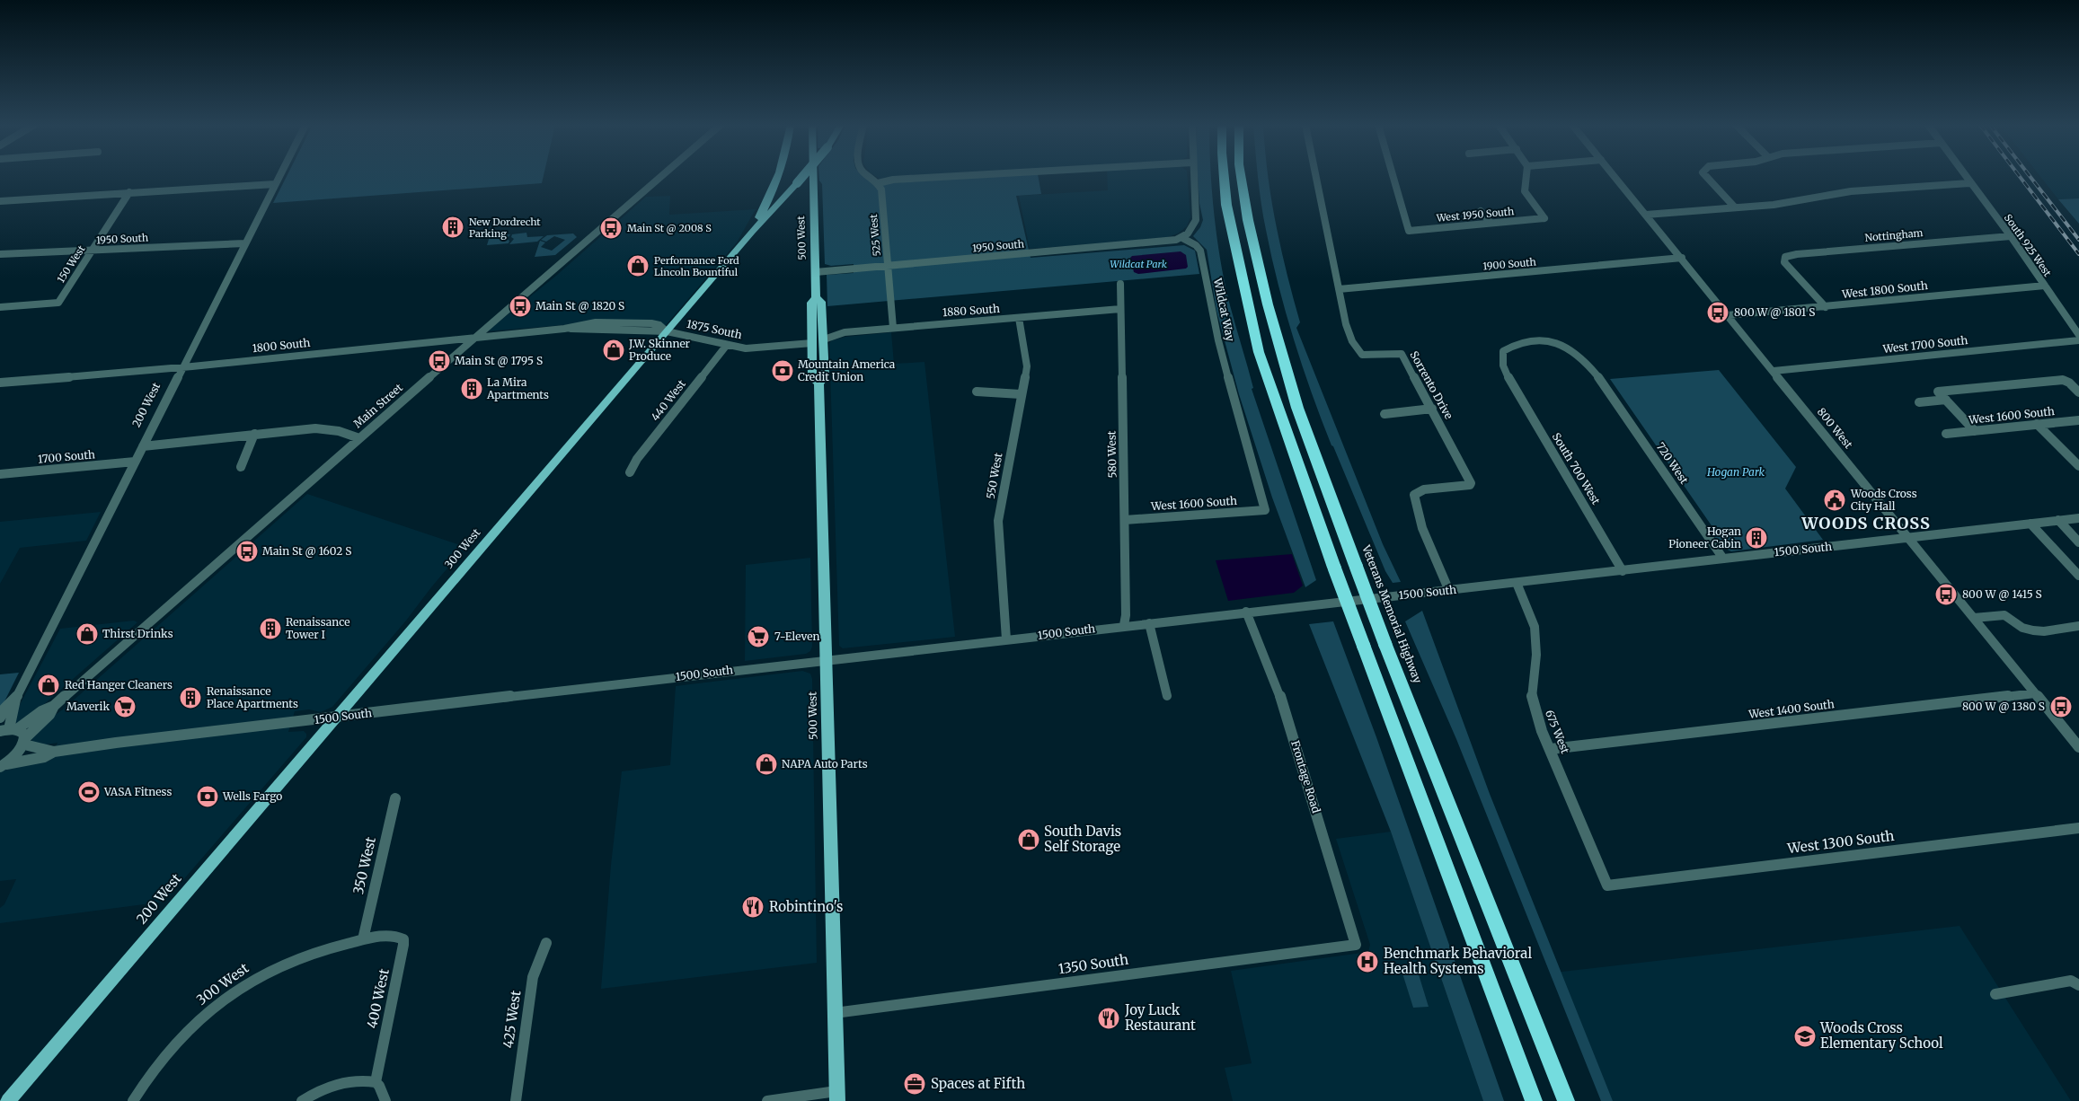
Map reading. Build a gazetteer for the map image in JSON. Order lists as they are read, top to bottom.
{
  "streets": {
    "highway": ["Veterans Memorial Highway"],
    "main road": ["500 West", "200 West", "300 West"],
    "street": [
      "West 1950 South",
      "525 West",
      "Nottingham",
      "1950 South",
      "South 925 West",
      "150 West",
      "1900 South",
      "West 1800 South",
      "Wildcat Way",
      "1880 South",
      "1875 South",
      "West 1700 South",
      "1800 South",
      "Sorrento Drive",
      "440 West",
      "Main Street",
      "West 1600 South",
      "800 West",
      "580 West",
      "1700 South",
      "720 West",
      "South 700 West",
      "550 West",
      "1500 South",
      "West 1400 South",
      "675 West",
      "Frontage Road",
      "West 1300 South",
      "350 West",
      "1350 South",
      "400 West",
      "425 West"
    ]
  },
  "crossings": [
    ["525 West", "1950 South"],
    ["525 West", "1880 South"],
    ["Nottingham", "South 925 West"],
    ["Nottingham", "West 1800 South"],
    ["500 West", "1950 South"],
    ["500 West", "1880 South"],
    ["500 West", "1875 South"],
    ["500 West", "1500 South"],
    ["500 West", "1350 South"],
    ["1950 South", "150 West"],
    ["1950 South", "Wildcat Way"],
    ["1950 South", "200 West"],
    ["South 925 West", "West 1800 South"],
    ["1900 South", "Sorrento Drive"],
    ["1900 South", "800 West"],
    ["West 1800 South", "800 West"],
    ["Wildcat Way", "West 1600 South"],
    ["1880 South", "580 West"],
    ["1880 South", "550 West"],
    ["1875 South", "1800 South"],
    ["1875 South", "440 West"],
    ["1875 South", "300 West"],
    ["West 1700 South", "800 West"],
    ["1800 South", "200 West"],
    ["1800 South", "Main Street"],
    ["1800 South", "300 West"],
    ["Sorrento Drive", "1500 South"],
    ["200 West", "Main Street"],
    ["200 West", "1700 South"],
    ["200 West", "300 West"],
    ["200 West", "1500 South"],
    ["Main Street", "1500 South"],
    ["West 1600 South", "580 West"],
    ["800 West", "1500 South"],
    ["800 West", "West 1400 South"],
    ["580 West", "1500 South"],
    ["720 West", "South 700 West"],
    ["720 West", "1500 South"],
    ["South 700 West", "1500 South"],
    ["550 West", "1500 South"],
    ["300 West", "1500 South"],
    ["300 West", "350 West"],
    ["300 West", "400 West"],
    ["1500 South", "675 West"],
    ["1500 South", "Frontage Road"],
    ["West 1400 South", "675 West"],
    ["675 West", "West 1300 South"],
    ["Frontage Road", "1350 South"],
    ["350 West", "400 West"]
  ],
  "districts": ["WOODS CROSS"],
  "parks": ["Wildcat Park", "Hogan Park"],
  "places": {
    "building": [
      "New Dordrecht Parking",
      "La Mira Apartments",
      "Hogan Pioneer Cabin",
      "Renaissance Tower I",
      "Renaissance Place Apartments"
    ],
    "bus stop": [
      "Main St @ 2008 S",
      "Main St @ 1820 S",
      "800 W @ 1801 S",
      "Main St @ 1795 S",
      "Main St @ 1602 S",
      "800 W @ 1415 S",
      "800 W @ 1380 S"
    ],
    "shop": [
      "Performance Ford Lincoln Bountiful",
      "J.W. Skinner Produce",
      "Thirst Drinks",
      "Red Hanger Cleaners",
      "NAPA Auto Parts",
      "South Davis Self Storage"
    ],
    "bank": ["Mountain America Credit Union", "Wells Fargo"],
    "public building": ["Woods Cross City Hall"],
    "supermarket": ["7-Eleven", "Maverik"],
    "sports": ["VASA Fitness"],
    "restaurant": ["Robintino's", "Joy Luck Restaurant"],
    "hospital": ["Benchmark Behavioral Health Systems"],
    "school or university": ["Woods Cross Elementary School"],
    "office": ["Spaces at Fifth"]
  }
}
